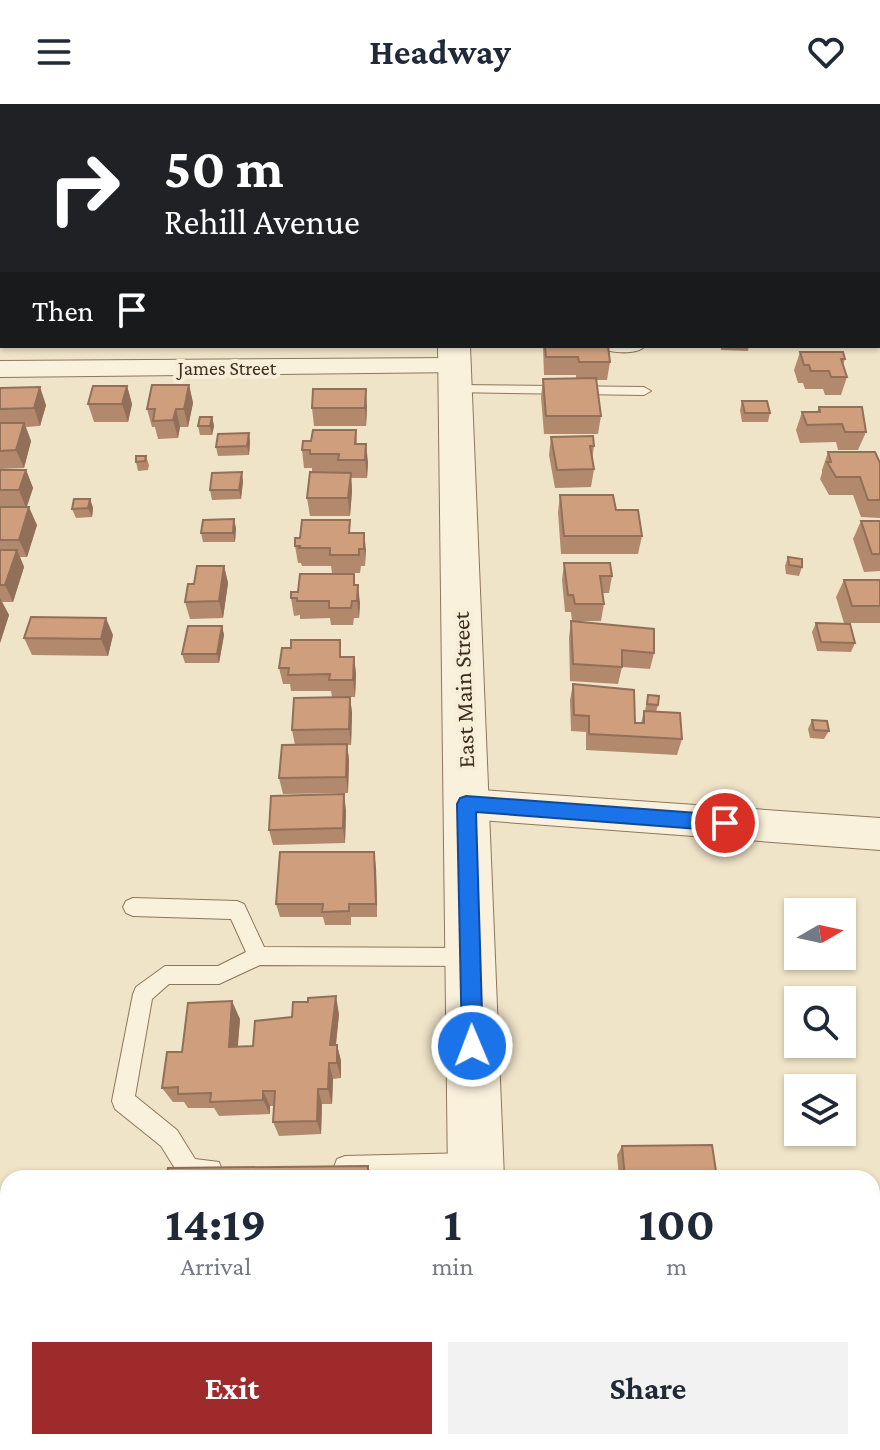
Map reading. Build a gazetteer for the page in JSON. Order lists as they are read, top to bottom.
{
  "streets": {
    "street": ["James Street", "East Main Street"]
  },
  "crossings": [
    ["James Street", "East Main Street"]
  ],
  "north": "right",
  "page": {
    "header": "Headway",
    "turn": ["50 m", "Rehill Avenue"],
    "then": "Then",
    "eta": [
      "14:19",
      "Arrival",
      "1",
      "min",
      "100",
      "m"
    ],
    "buttons": ["Exit", "Share"]
  }
}
